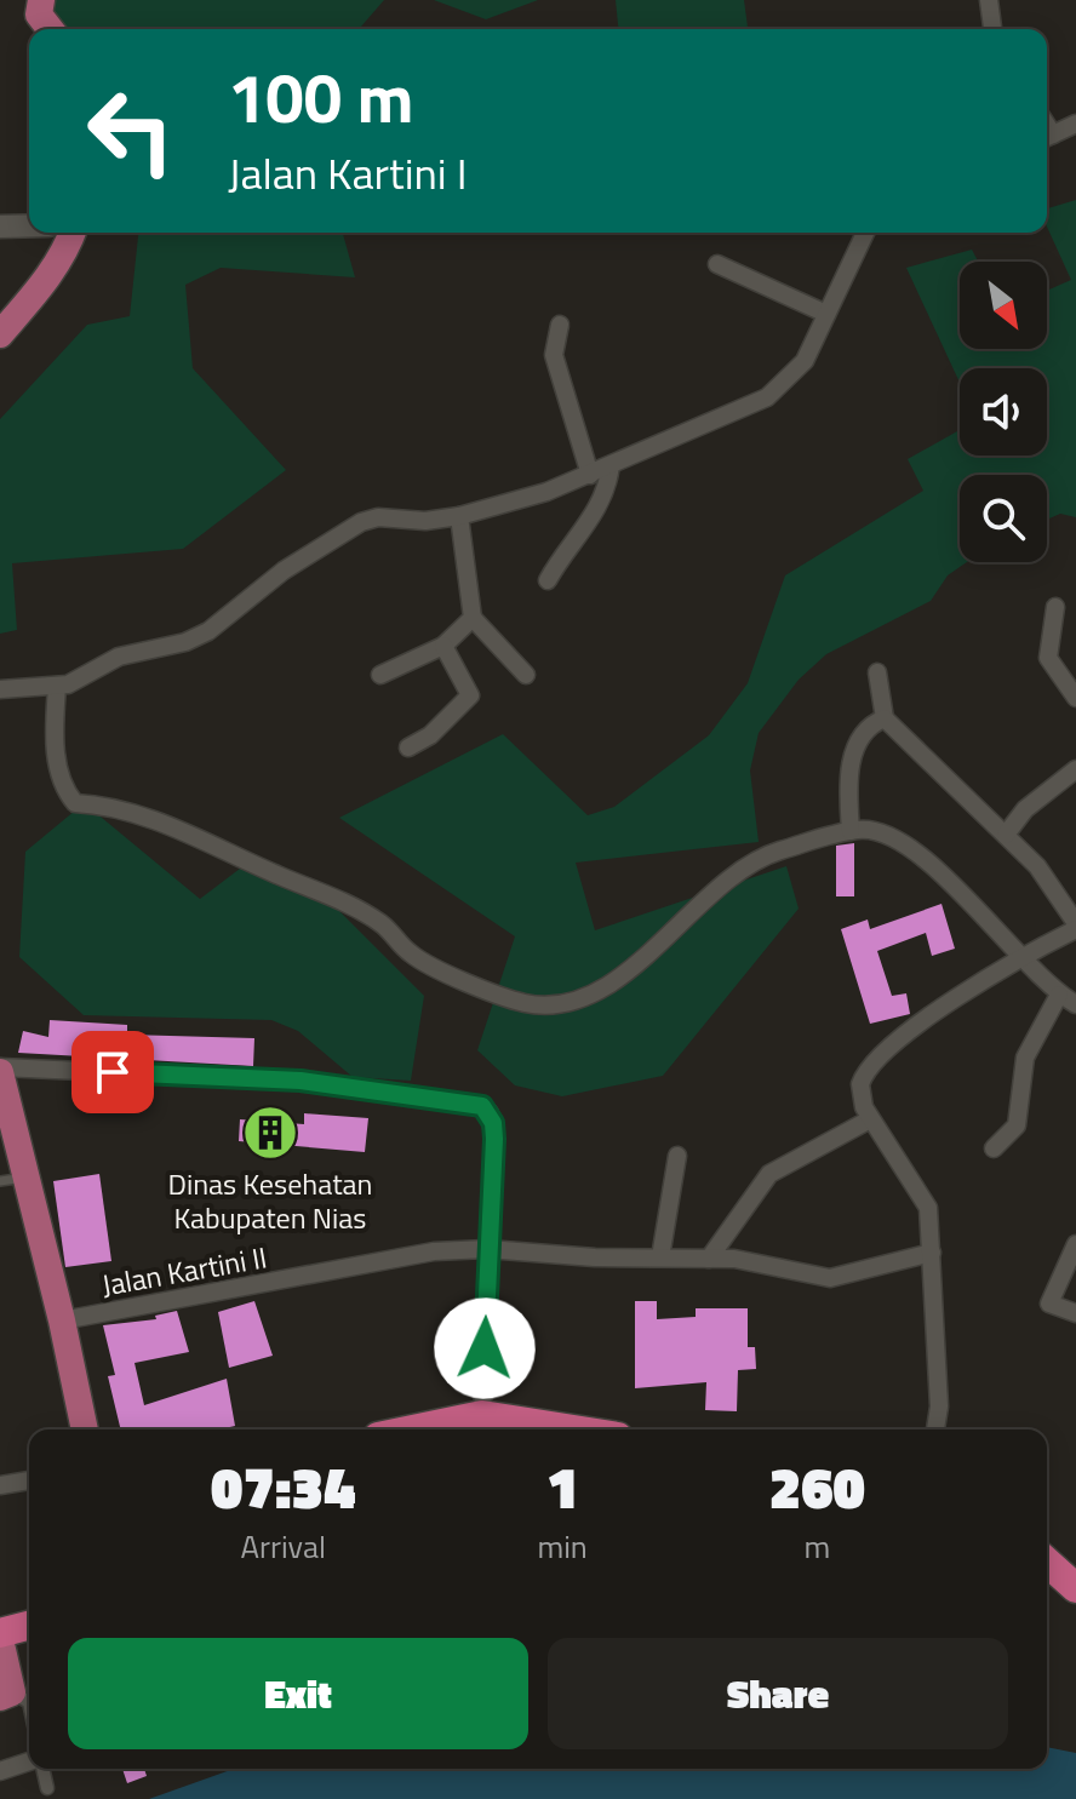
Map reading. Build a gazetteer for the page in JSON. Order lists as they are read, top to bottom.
{
  "streets": {
    "street": ["Jalan Kartini II"]
  },
  "places": {
    "building": ["Dinas Kesehatan Kabupaten Nias"]
  },
  "north": "bottom right",
  "page": {
    "turn": ["100 m", "Jalan Kartini I"],
    "eta": [
      "07:34",
      "Arrival",
      "1",
      "min",
      "260",
      "m"
    ],
    "buttons": ["Exit", "Share"]
  }
}
